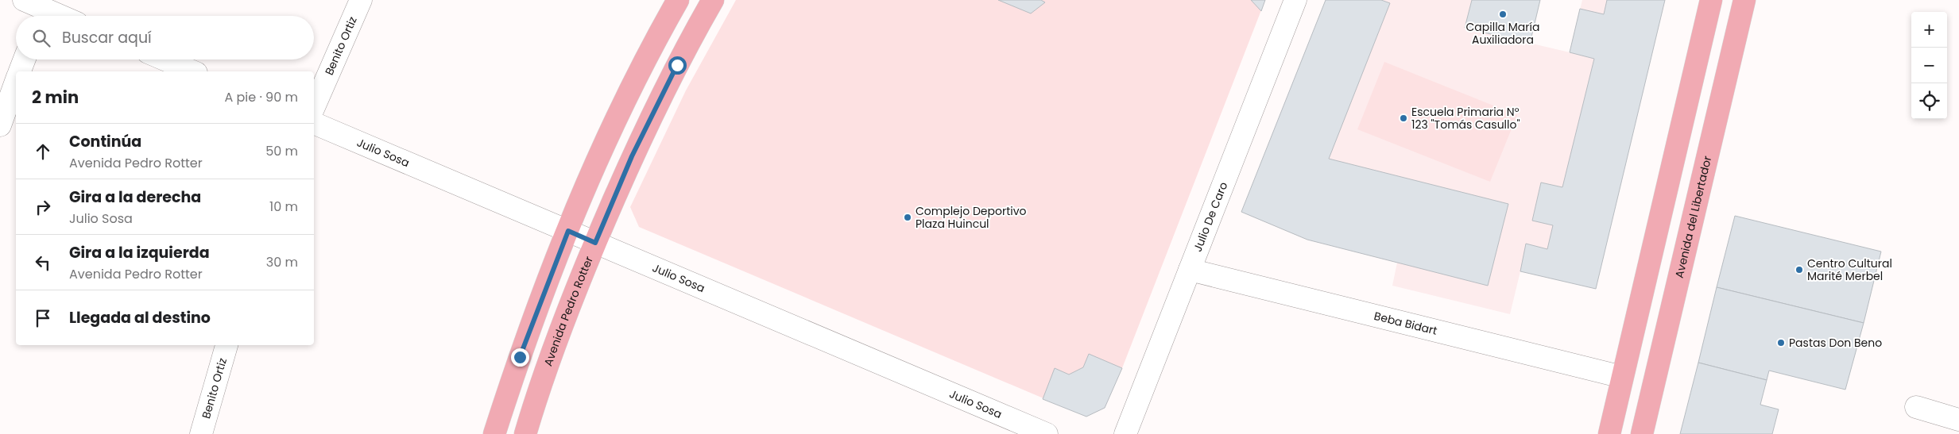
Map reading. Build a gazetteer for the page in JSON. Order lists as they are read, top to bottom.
{
  "streets": {
    "main road": ["Avenida del Libertador", "Avenida Pedro Rotter"],
    "street": [
      "Benito Ortiz",
      "Julio Sosa",
      "Julio De Caro",
      "Beba Bidart"
    ]
  },
  "crossings": [
    ["Julio Sosa", "Avenida Pedro Rotter"],
    ["Julio De Caro", "Beba Bidart"]
  ],
  "places": [
    "Capilla María Auxiliadora",
    "Escuela Primaria N° 123 \"Tomás Casullo\"",
    "Complejo Deportivo Plaza Huincul",
    "Centro Cultural Marité Merbel",
    "Pastas Don Beno"
  ],
  "page": {
    "map_buttons": ["+", "−"],
    "search": "Buscar aquí",
    "heading": ["2 min", "A pie · 90 m"],
    "list": [
      ["Continúa", "Avenida Pedro Rotter", "50 m"],
      ["Gira a la derecha", "Julio Sosa", "10 m"],
      ["Gira a la izquierda", "Avenida Pedro Rotter", "30 m"],
      "Llegada al destino"
    ]
  }
}
